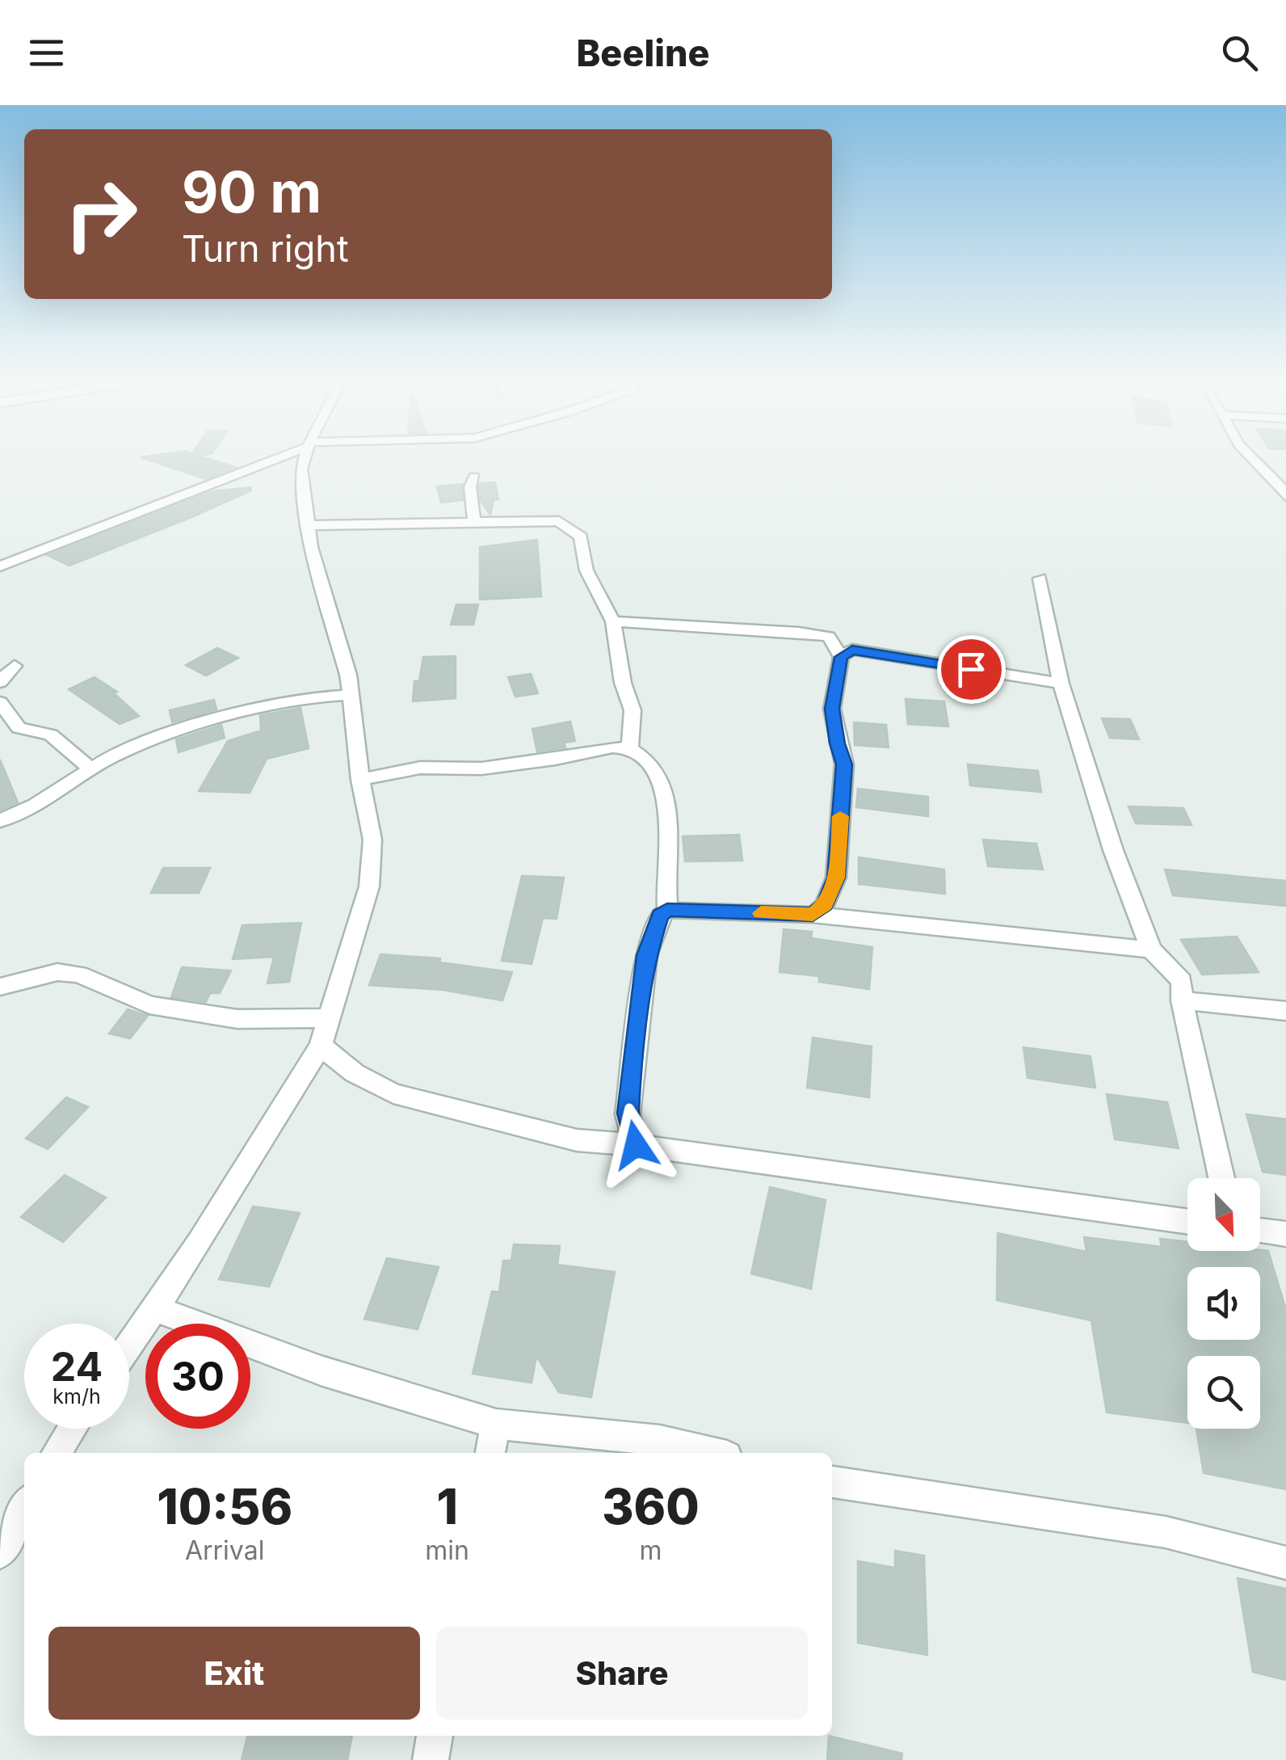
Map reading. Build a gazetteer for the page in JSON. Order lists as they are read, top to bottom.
{
  "north": "bottom right",
  "page": {
    "header": "Beeline",
    "turn": ["90 m", "Turn right"],
    "speed": "24 km/h",
    "limit": "30",
    "eta": [
      "10:56",
      "Arrival",
      "1",
      "min",
      "360",
      "m"
    ],
    "buttons": ["Exit", "Share"]
  }
}
